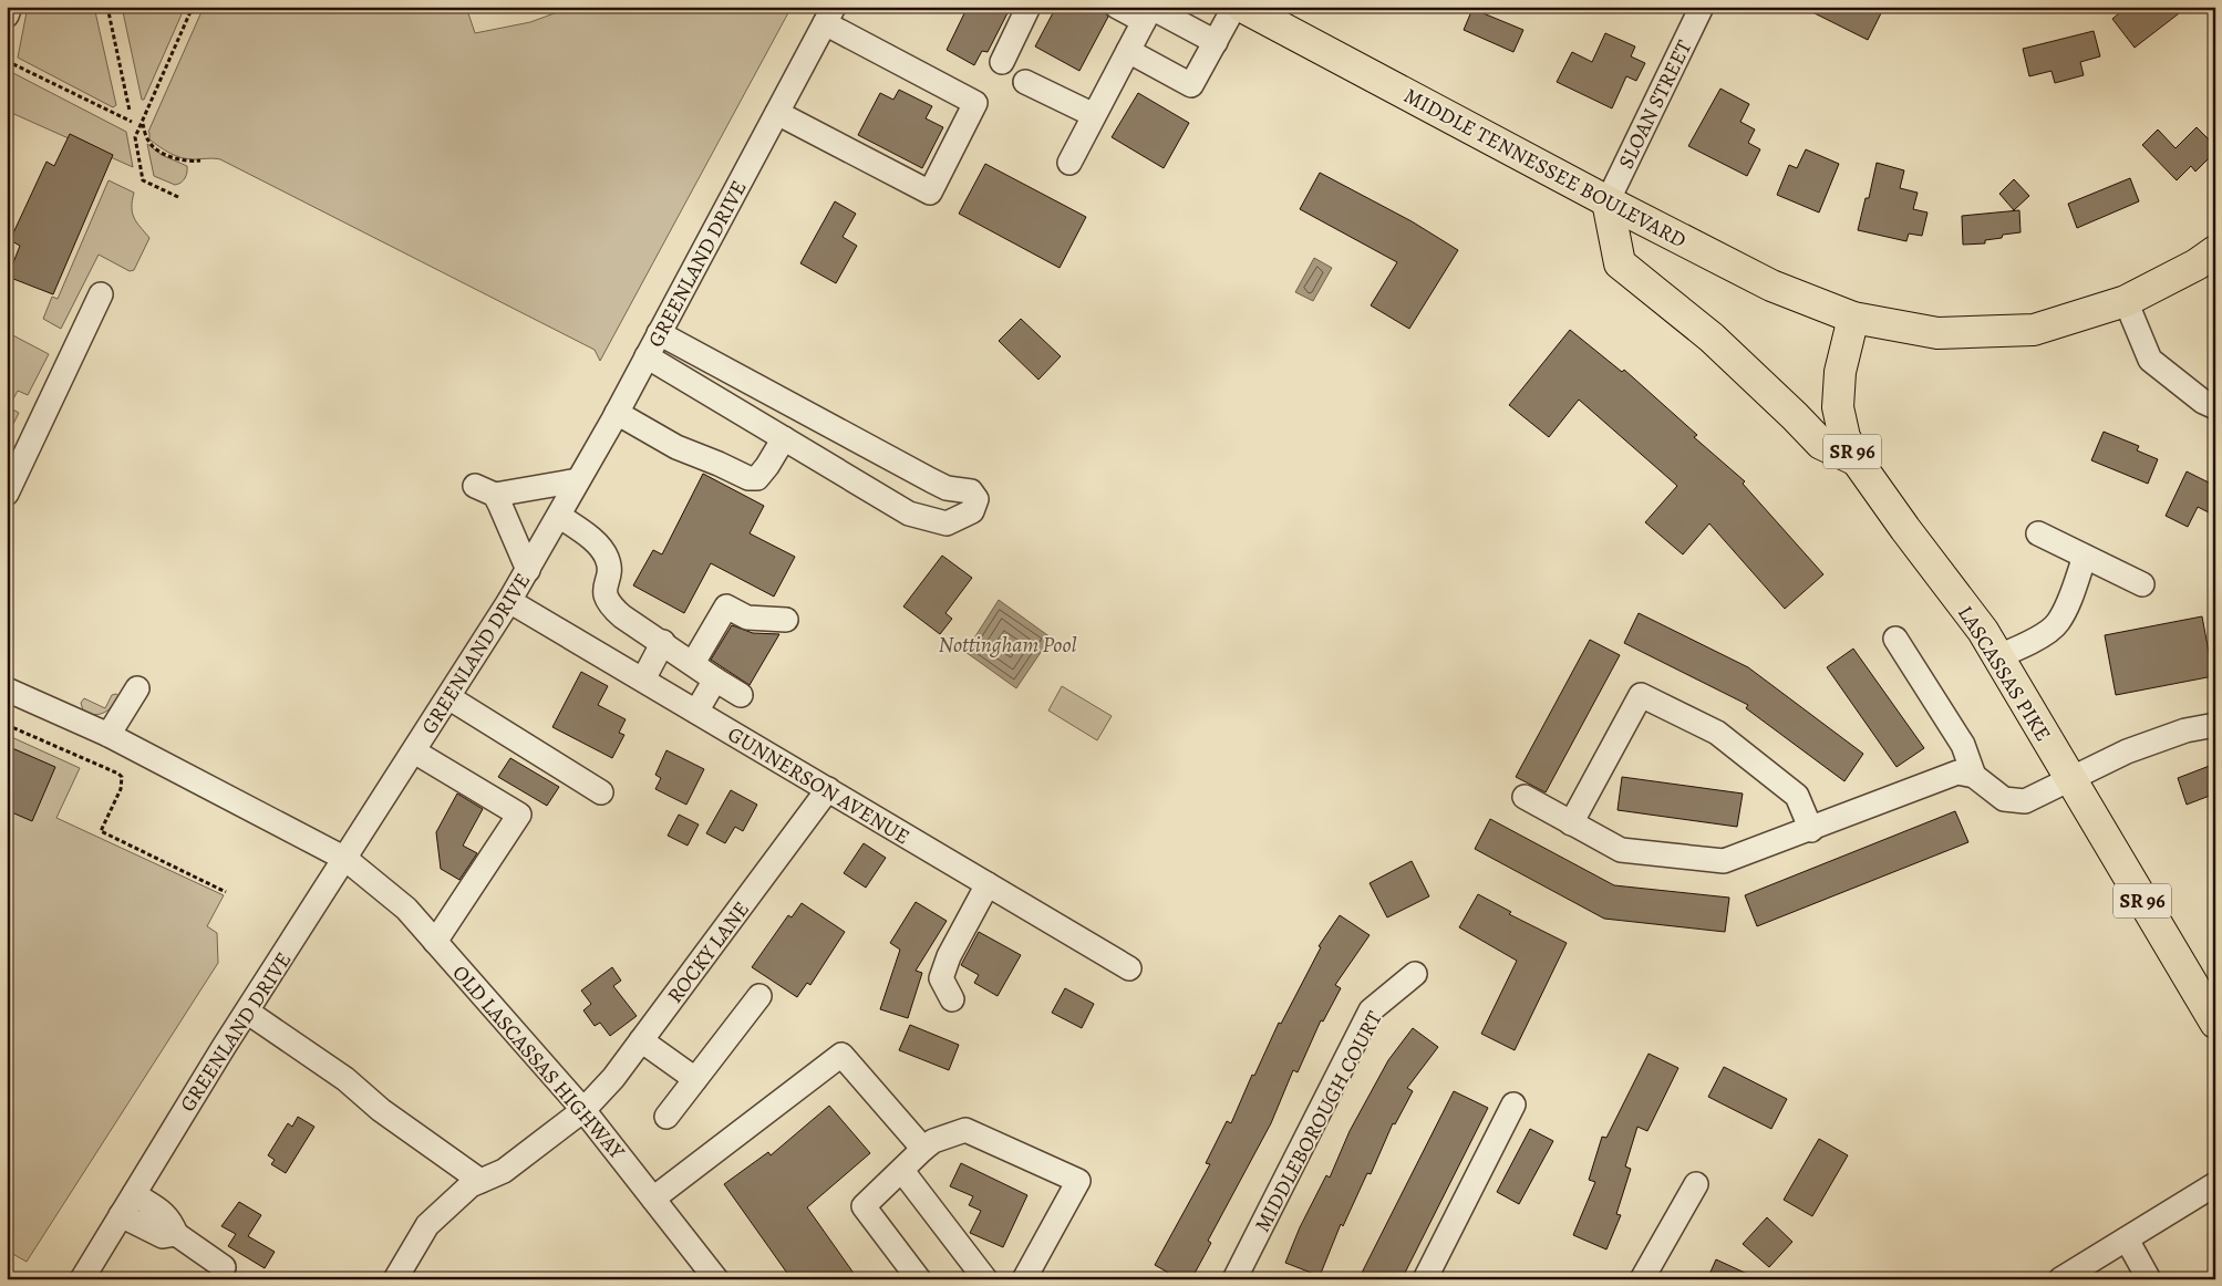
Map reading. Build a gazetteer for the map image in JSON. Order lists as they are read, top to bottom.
{
  "streets": {
    "main road": ["MIDDLE TENNESSEE BOULEVARD", "SR 96", "LASCASSAS PIKE"],
    "street": [
      "SLOAN STREET",
      "GREENLAND DRIVE",
      "GUNNERSON AVENUE",
      "ROCKY LANE",
      "OLD LASCASSAS HIGHWAY",
      "MIDDLEBOROUGH COURT"
    ]
  },
  "crossings": [
    ["SLOAN STREET", "MIDDLE TENNESSEE BOULEVARD"],
    ["MIDDLE TENNESSEE BOULEVARD", "LASCASSAS PIKE"],
    ["GREENLAND DRIVE", "GUNNERSON AVENUE"],
    ["GREENLAND DRIVE", "OLD LASCASSAS HIGHWAY"],
    ["GUNNERSON AVENUE", "ROCKY LANE"],
    ["ROCKY LANE", "OLD LASCASSAS HIGHWAY"]
  ],
  "water": ["Nottingham Pool"]
}
